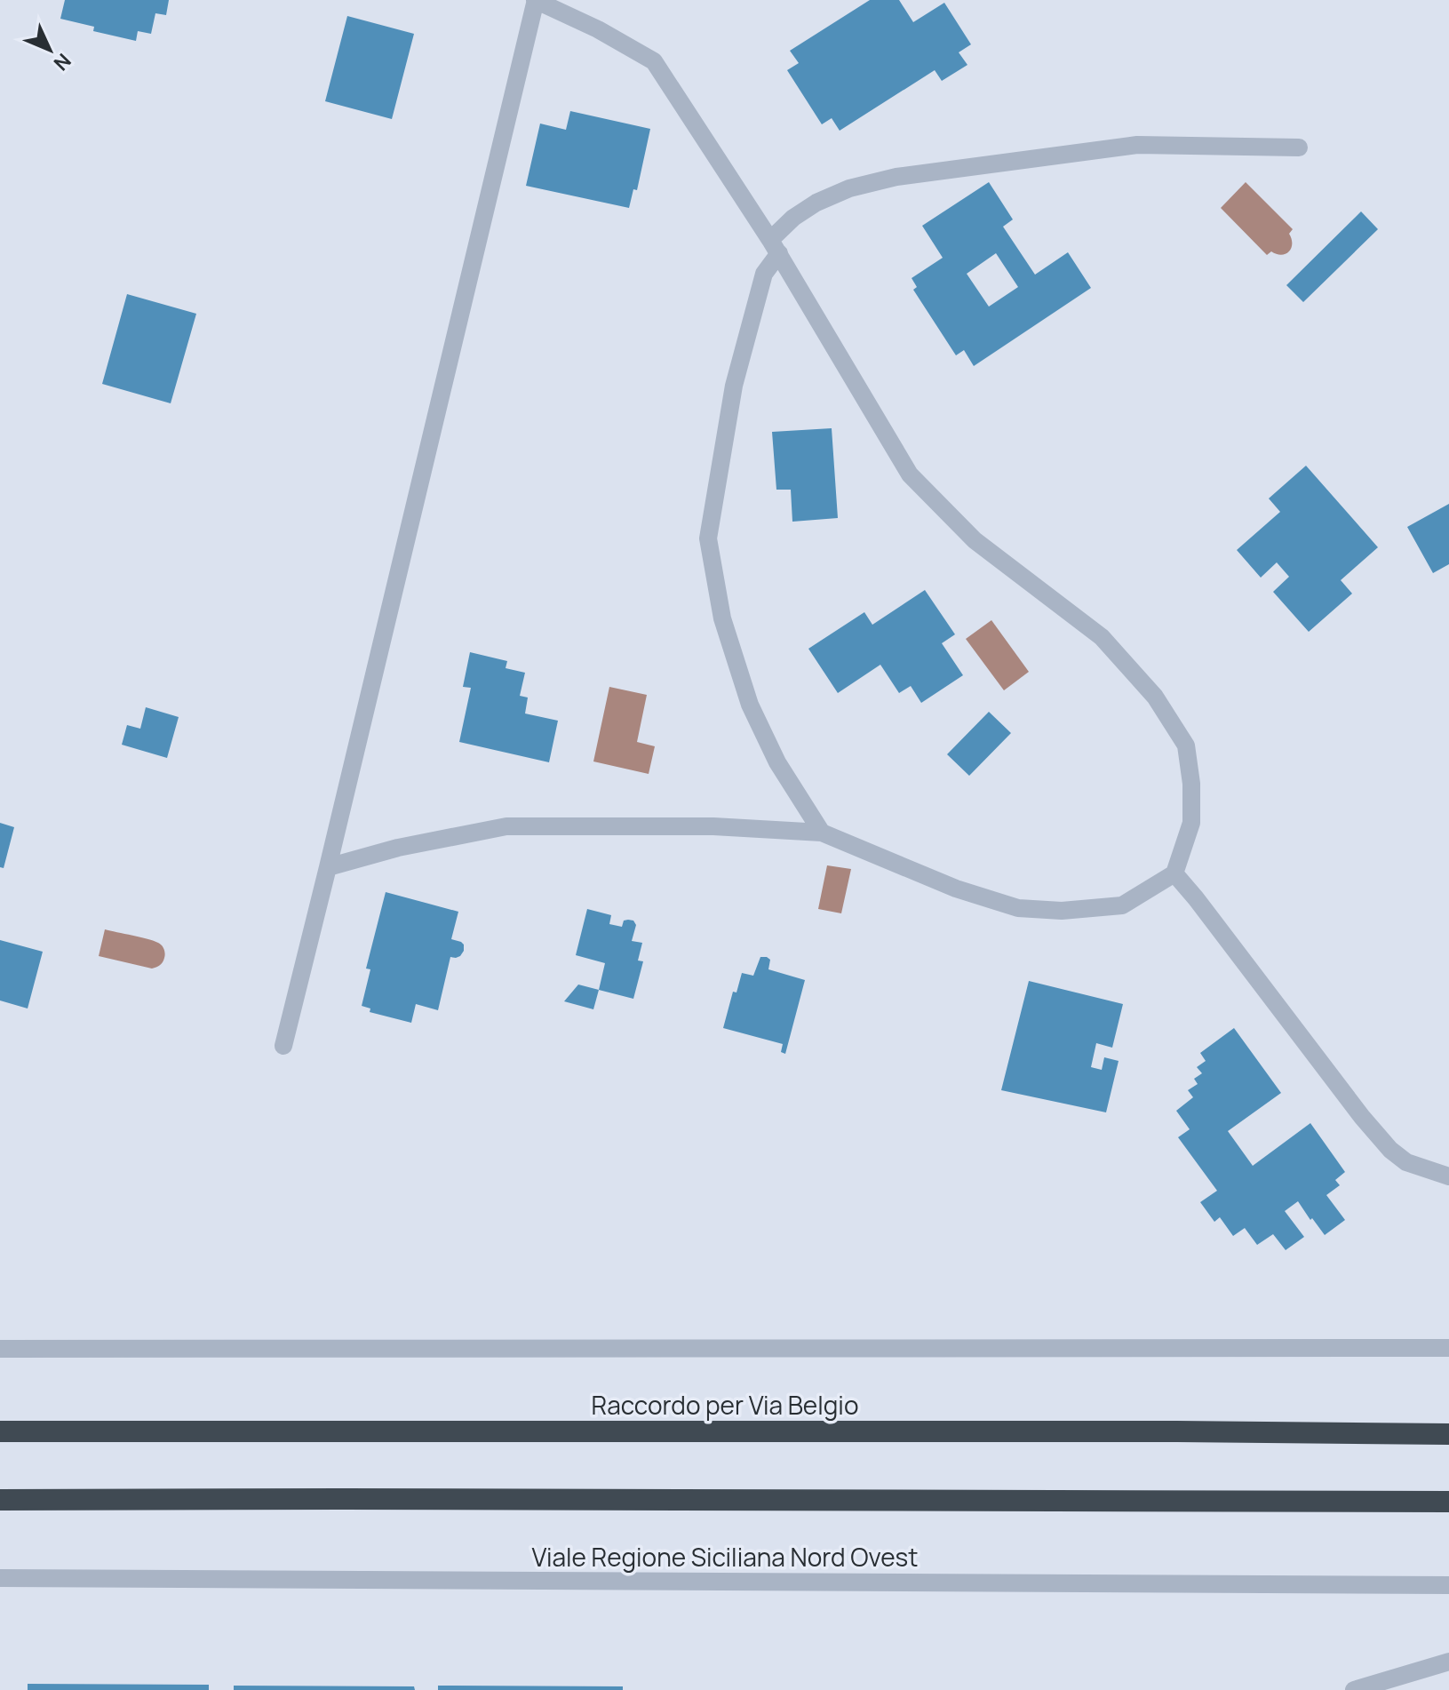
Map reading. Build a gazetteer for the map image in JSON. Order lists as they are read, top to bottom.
{
  "streets": {
    "highway": ["Raccordo per Via Belgio"],
    "street": ["Viale Regione Siciliana Nord Ovest"]
  },
  "north": "bottom right"
}
